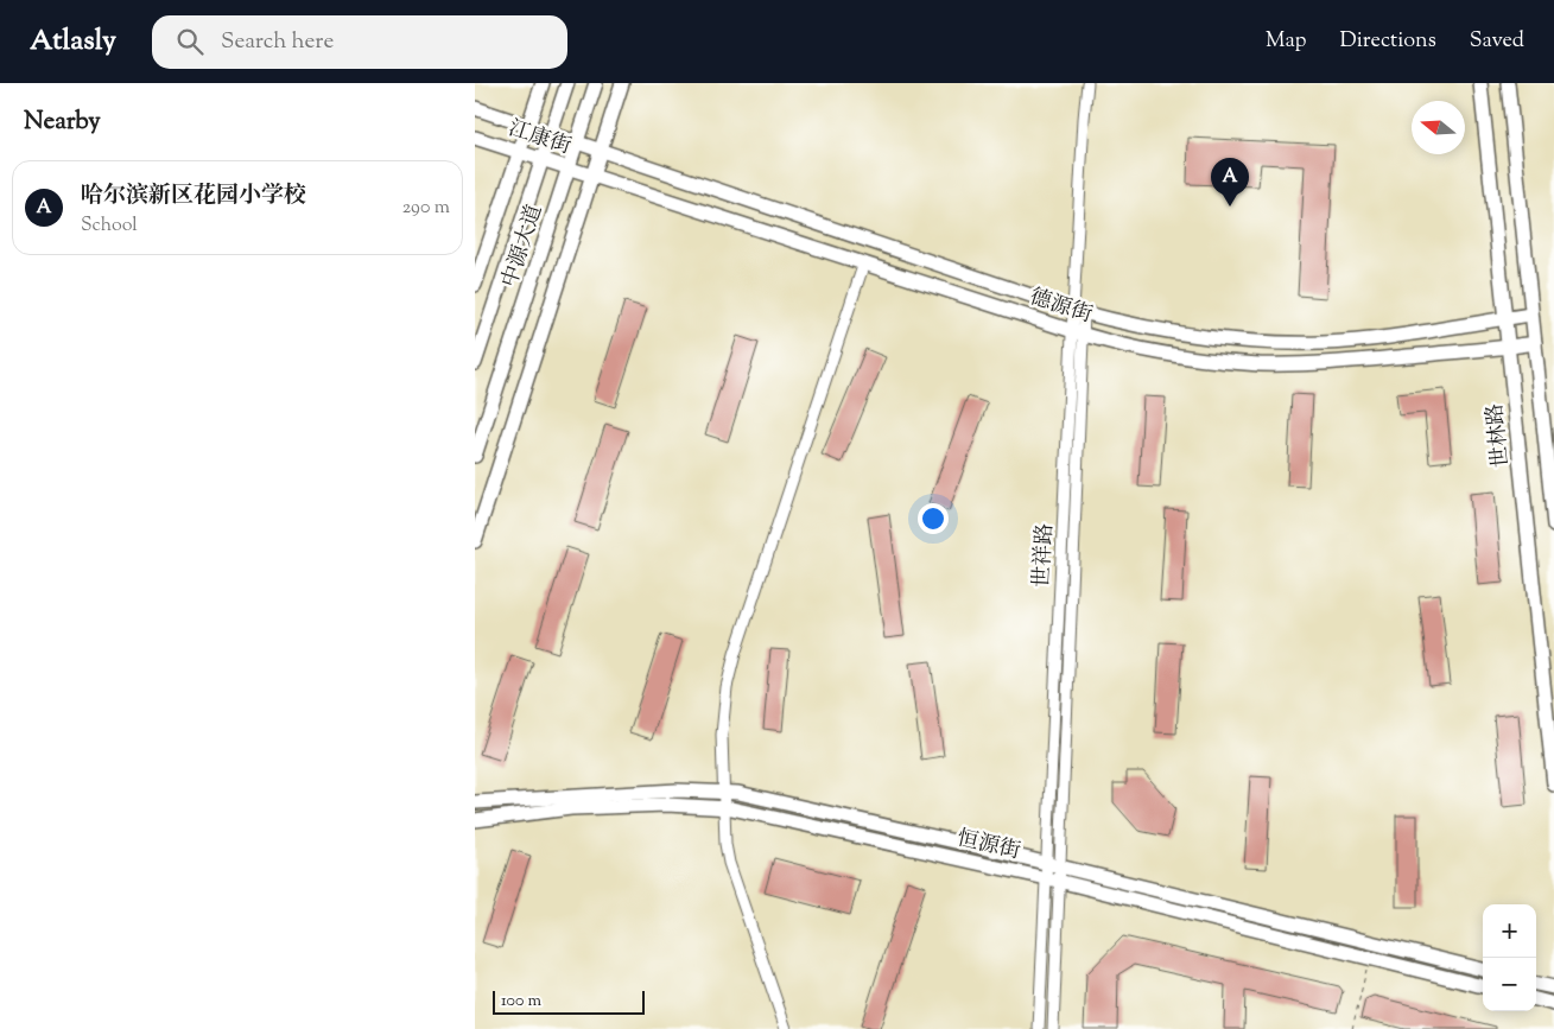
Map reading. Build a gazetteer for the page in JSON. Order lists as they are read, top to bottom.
{
  "streets": {
    "main road": [
      "江康街",
      "中源大道",
      "德源街",
      "世林路",
      "恒源街"
    ],
    "street": ["世祥路"]
  },
  "crossings": [
    ["江康街", "中源大道"],
    ["江康街", "德源街"],
    ["德源街", "世林路"],
    ["德源街", "世祥路"],
    ["世祥路", "恒源街"]
  ],
  "scale_bar": "100 m",
  "north": "left",
  "page": {
    "header": "Atlasly",
    "search": "Search here",
    "nav": ["Map", "Directions", "Saved"],
    "heading": "Nearby",
    "pins": "A",
    "list": [
      {
        "mark": "A",
        "name": "哈尔滨新区花园小学校",
        "note": "School",
        "value": "290 m"
      }
    ],
    "map_buttons": ["+", "−"],
    "scale": "100 m"
  }
}
